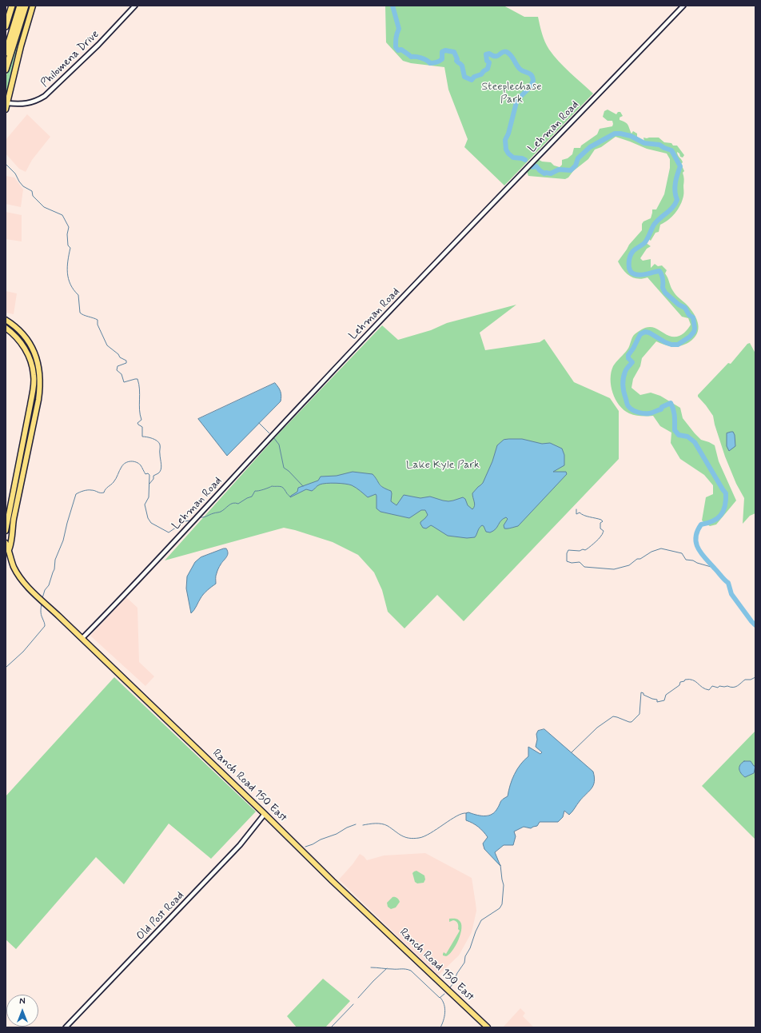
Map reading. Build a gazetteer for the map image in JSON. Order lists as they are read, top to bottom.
{
  "streets": {
    "main road": ["Ranch Road 150 East"],
    "street": ["Philomena Drive", "Lehman Road", "Old Post Road"]
  },
  "crossings": [
    ["Lehman Road", "Ranch Road 150 East"],
    ["Ranch Road 150 East", "Old Post Road"]
  ],
  "parks": ["Steeplechase Park", "Lake Kyle Park"],
  "north": "top"
}
